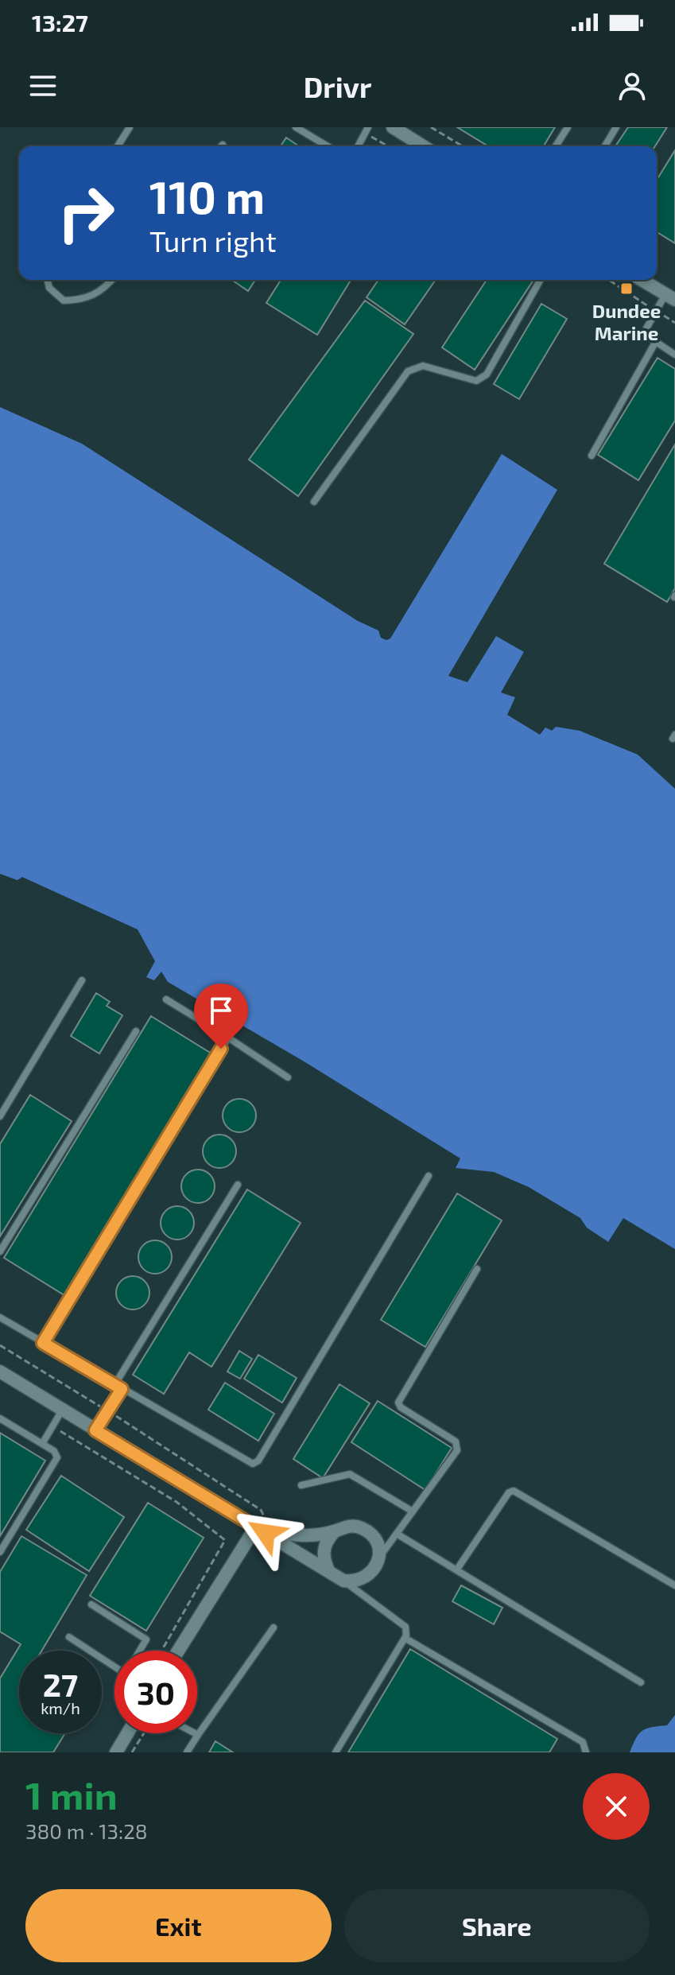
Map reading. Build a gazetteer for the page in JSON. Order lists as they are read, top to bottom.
{
  "places": {
    "transit": ["Dundee Marine"]
  },
  "page": {
    "status": "13:27",
    "header": "Drivr",
    "turn": ["110 m", "Turn right"],
    "speed": "27 km/h",
    "limit": "30",
    "heading": ["1 min", "380 m · 13:28"],
    "buttons": ["Exit", "Share"]
  }
}
